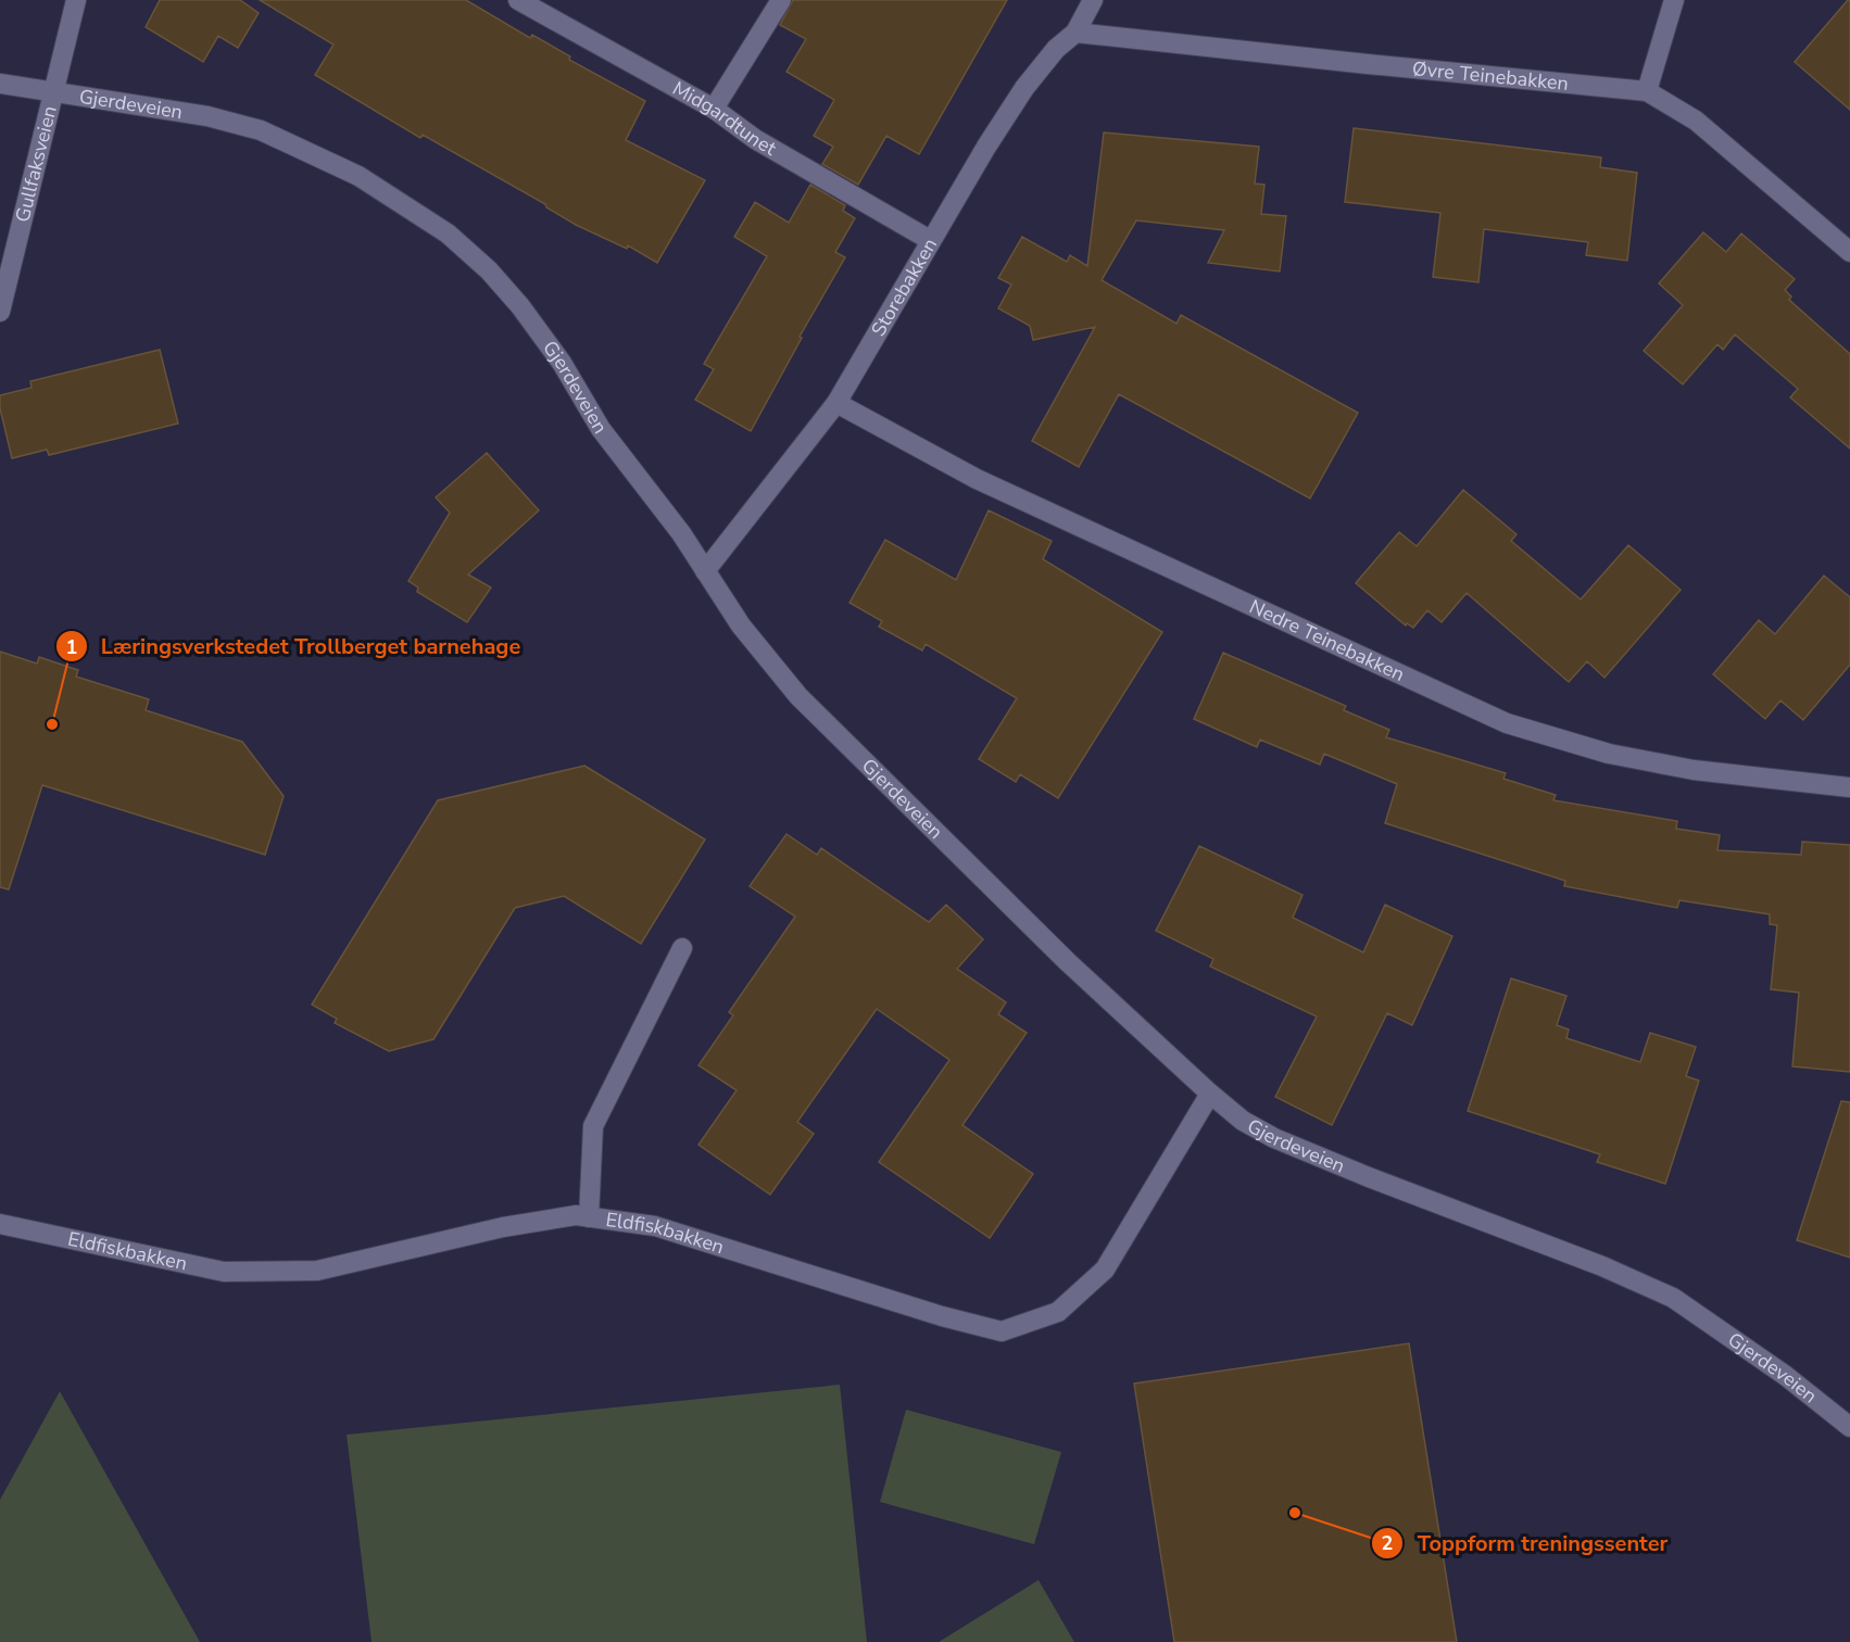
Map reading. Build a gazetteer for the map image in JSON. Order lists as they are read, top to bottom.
{
  "streets": {
    "street": [
      "Øvre Teinebakken",
      "Gjerdeveien",
      "Midgardtunet",
      "Gullfaksveien",
      "Storebakken",
      "Nedre Teinebakken",
      "Eldfiskbakken"
    ]
  },
  "crossings": [
    ["Øvre Teinebakken", "Storebakken"],
    ["Gjerdeveien", "Gullfaksveien"],
    ["Gjerdeveien", "Storebakken"],
    ["Gjerdeveien", "Eldfiskbakken"],
    ["Midgardtunet", "Storebakken"],
    ["Storebakken", "Nedre Teinebakken"]
  ],
  "places": ["Læringsverkstedet Trollberget barnehage", "Toppform treningssenter"]
}
